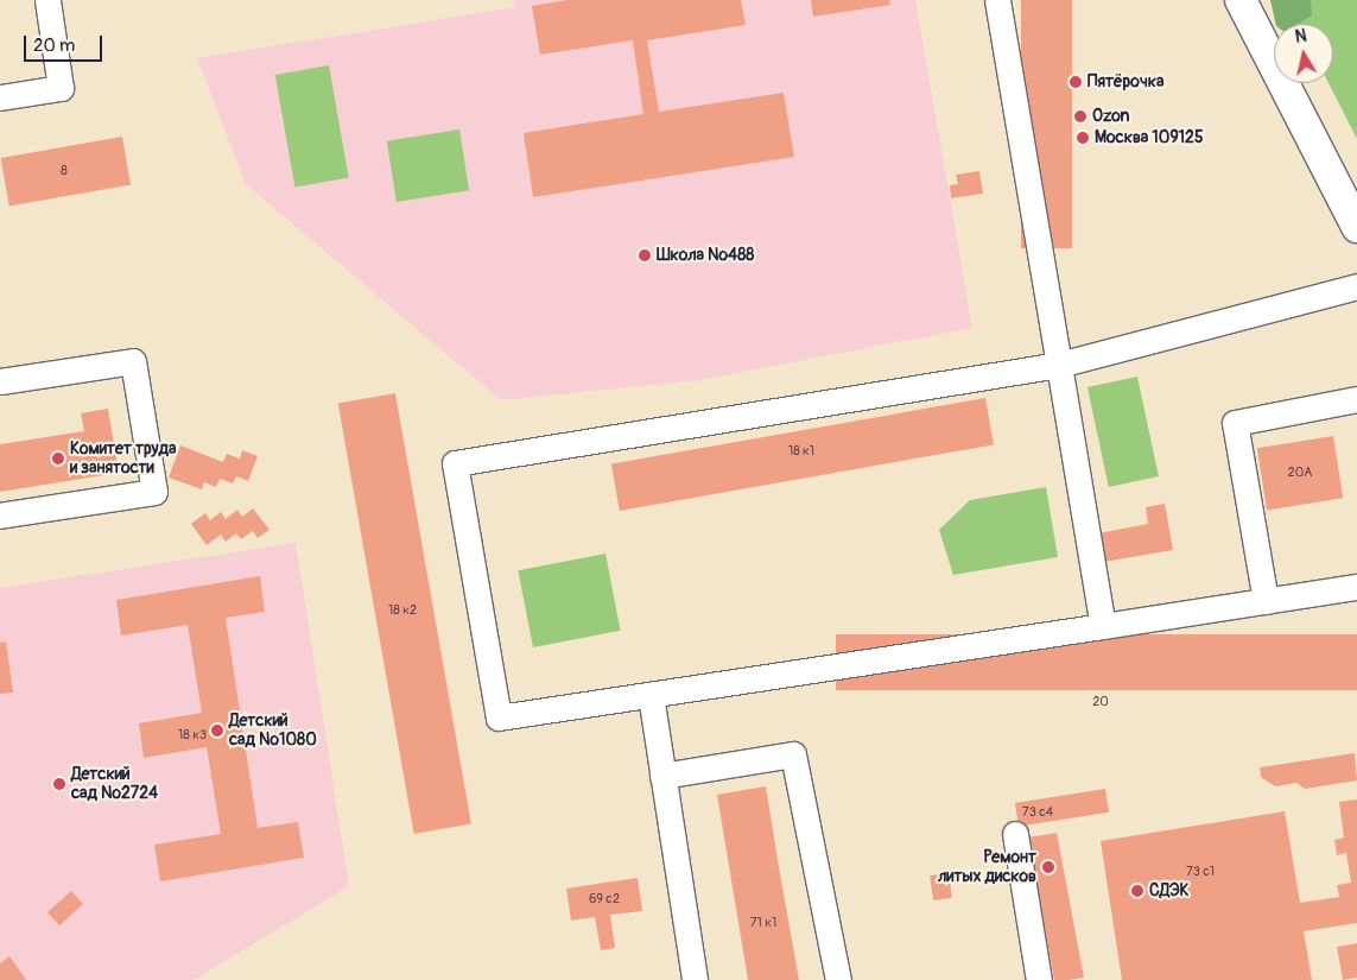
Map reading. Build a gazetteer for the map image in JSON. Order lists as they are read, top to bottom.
{
  "places": [
    "Пятёрочка",
    "Ozon",
    "Москва 109125",
    "Школа №488",
    "Комитет труда и занятости",
    "Детский сад №1080",
    "Детский сад №2724",
    "Ремонт литых дисков",
    "СДЭК"
  ],
  "house_numbers": [
    "8",
    "18 к1",
    "20А",
    "18 к2",
    "20",
    "18 к3",
    "73 с4",
    "73 с1",
    "69 с2",
    "71 к1"
  ],
  "scale_bar": "20 m",
  "north": "top"
}
